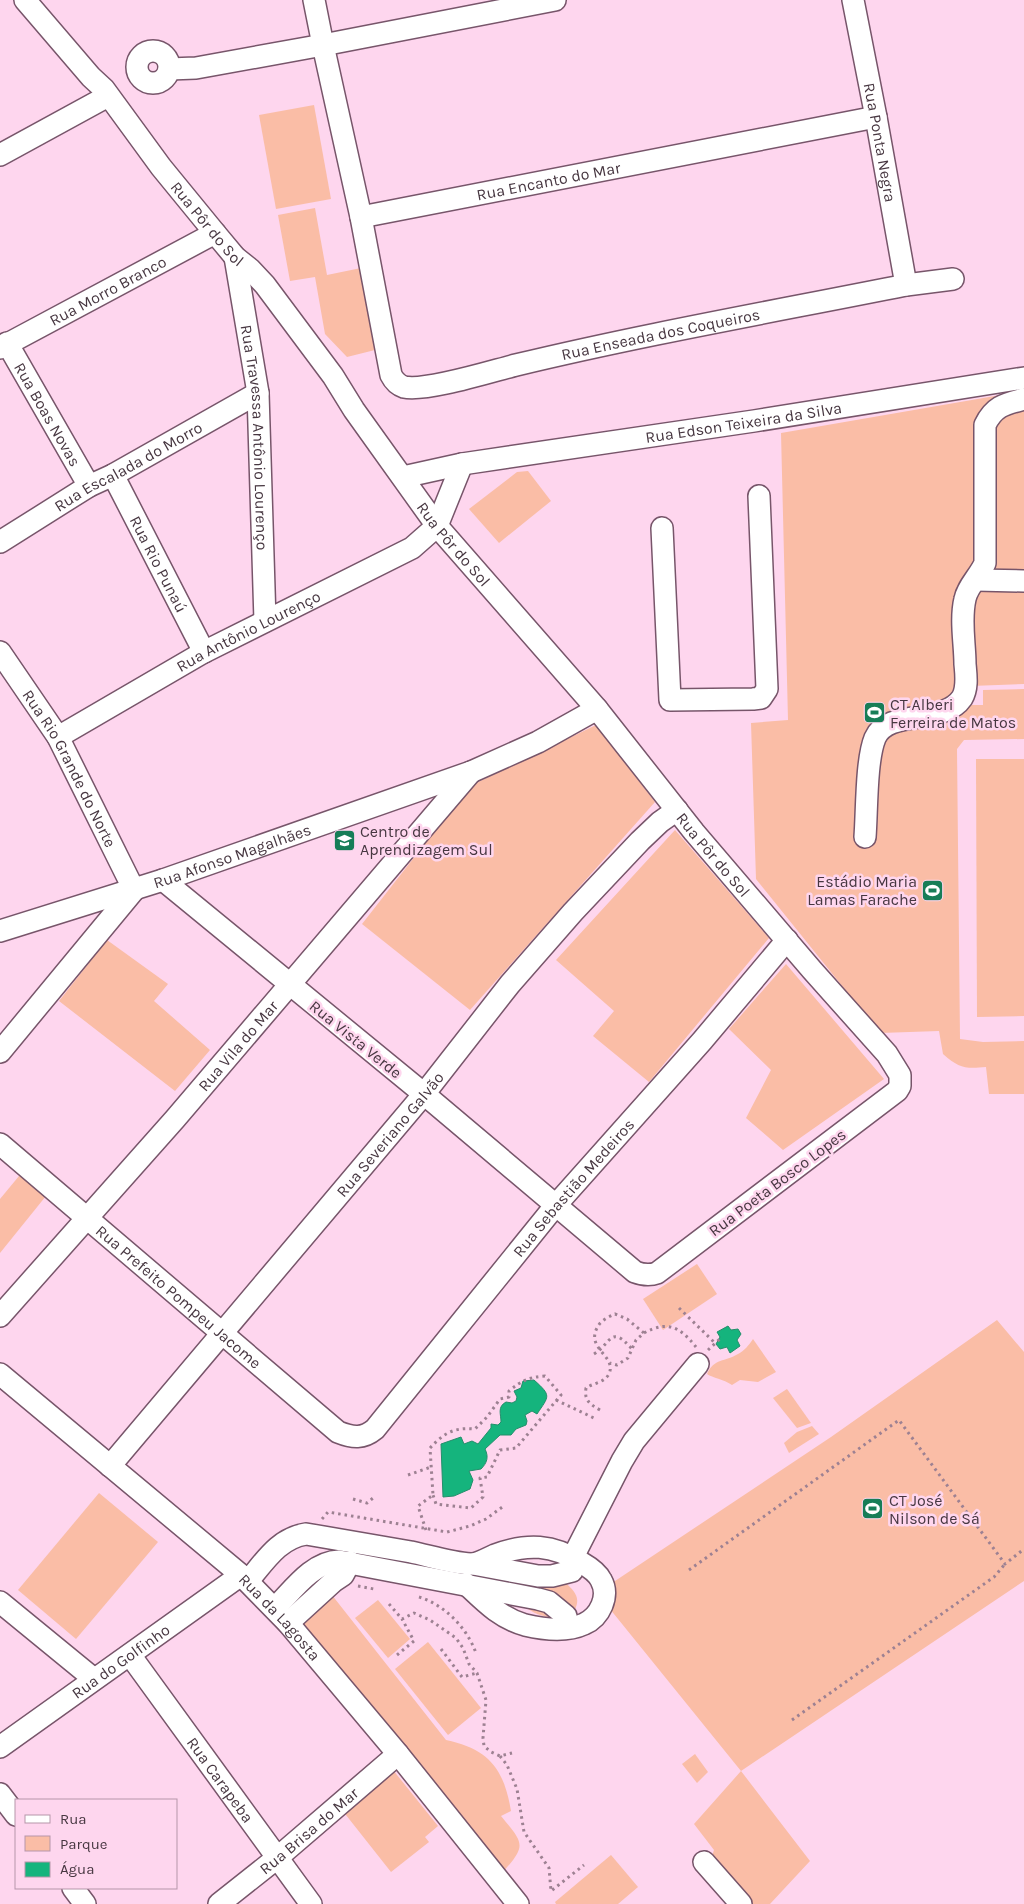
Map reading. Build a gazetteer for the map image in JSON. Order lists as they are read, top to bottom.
{
  "streets": {
    "street": [
      "Rua Ponta Negra",
      "Rua Encanto do Mar",
      "Rua Pôr do Sol",
      "Rua Morro Branco",
      "Rua Enseada dos Coqueiros",
      "Rua Boas Novas",
      "Rua Edson Teixeira da Silva",
      "Rua Travessa Antônio Lourenço",
      "Rua Escalada do Morro",
      "Rua Rio Punaú",
      "Rua Antônio Lourenço",
      "Rua Rio Grande do Norte",
      "Rua Afonso Magalhães",
      "Rua Vista Verde",
      "Rua Vila do Mar",
      "Rua Severiano Galvão",
      "Rua Poeta Bosco Lopes",
      "Rua Sebastião Medeiros",
      "Rua Prefeito Pompeu Jacome",
      "Rua da Lagosta",
      "Rua do Golfinho",
      "Rua Carapeba",
      "Rua Brisa do Mar"
    ]
  },
  "crossings": [
    ["Rua Ponta Negra", "Rua Encanto do Mar"],
    ["Rua Ponta Negra", "Rua Enseada dos Coqueiros"],
    ["Rua Encanto do Mar", "Rua Enseada dos Coqueiros"],
    ["Rua Pôr do Sol", "Rua Morro Branco"],
    ["Rua Pôr do Sol", "Rua Edson Teixeira da Silva"],
    ["Rua Pôr do Sol", "Rua Travessa Antônio Lourenço"],
    ["Rua Pôr do Sol", "Rua Antônio Lourenço"],
    ["Rua Pôr do Sol", "Rua Afonso Magalhães"],
    ["Rua Pôr do Sol", "Rua Severiano Galvão"],
    ["Rua Pôr do Sol", "Rua Poeta Bosco Lopes"],
    ["Rua Pôr do Sol", "Rua Sebastião Medeiros"],
    ["Rua Morro Branco", "Rua Boas Novas"],
    ["Rua Boas Novas", "Rua Escalada do Morro"],
    ["Rua Travessa Antônio Lourenço", "Rua Escalada do Morro"],
    ["Rua Travessa Antônio Lourenço", "Rua Antônio Lourenço"],
    ["Rua Escalada do Morro", "Rua Rio Punaú"],
    ["Rua Rio Punaú", "Rua Antônio Lourenço"],
    ["Rua Antônio Lourenço", "Rua Rio Grande do Norte"],
    ["Rua Rio Grande do Norte", "Rua Afonso Magalhães"],
    ["Rua Afonso Magalhães", "Rua Vista Verde"],
    ["Rua Afonso Magalhães", "Rua Vila do Mar"],
    ["Rua Vista Verde", "Rua Vila do Mar"],
    ["Rua Vista Verde", "Rua Severiano Galvão"],
    ["Rua Vista Verde", "Rua Poeta Bosco Lopes"],
    ["Rua Vista Verde", "Rua Sebastião Medeiros"],
    ["Rua Vila do Mar", "Rua Prefeito Pompeu Jacome"],
    ["Rua Severiano Galvão", "Rua Prefeito Pompeu Jacome"],
    ["Rua Severiano Galvão", "Rua da Lagosta"],
    ["Rua Sebastião Medeiros", "Rua Prefeito Pompeu Jacome"],
    ["Rua da Lagosta", "Rua do Golfinho"],
    ["Rua da Lagosta", "Rua Brisa do Mar"],
    ["Rua do Golfinho", "Rua Carapeba"],
    ["Rua Carapeba", "Rua Brisa do Mar"]
  ],
  "places": {
    "sports": ["CT Alberi Ferreira de Matos", "Estádio Maria Lamas Farache", "CT José Nilson de Sá"],
    "school or university": ["Centro de Aprendizagem Sul"]
  },
  "legend": ["Rua", "Parque", "Água"]
}
